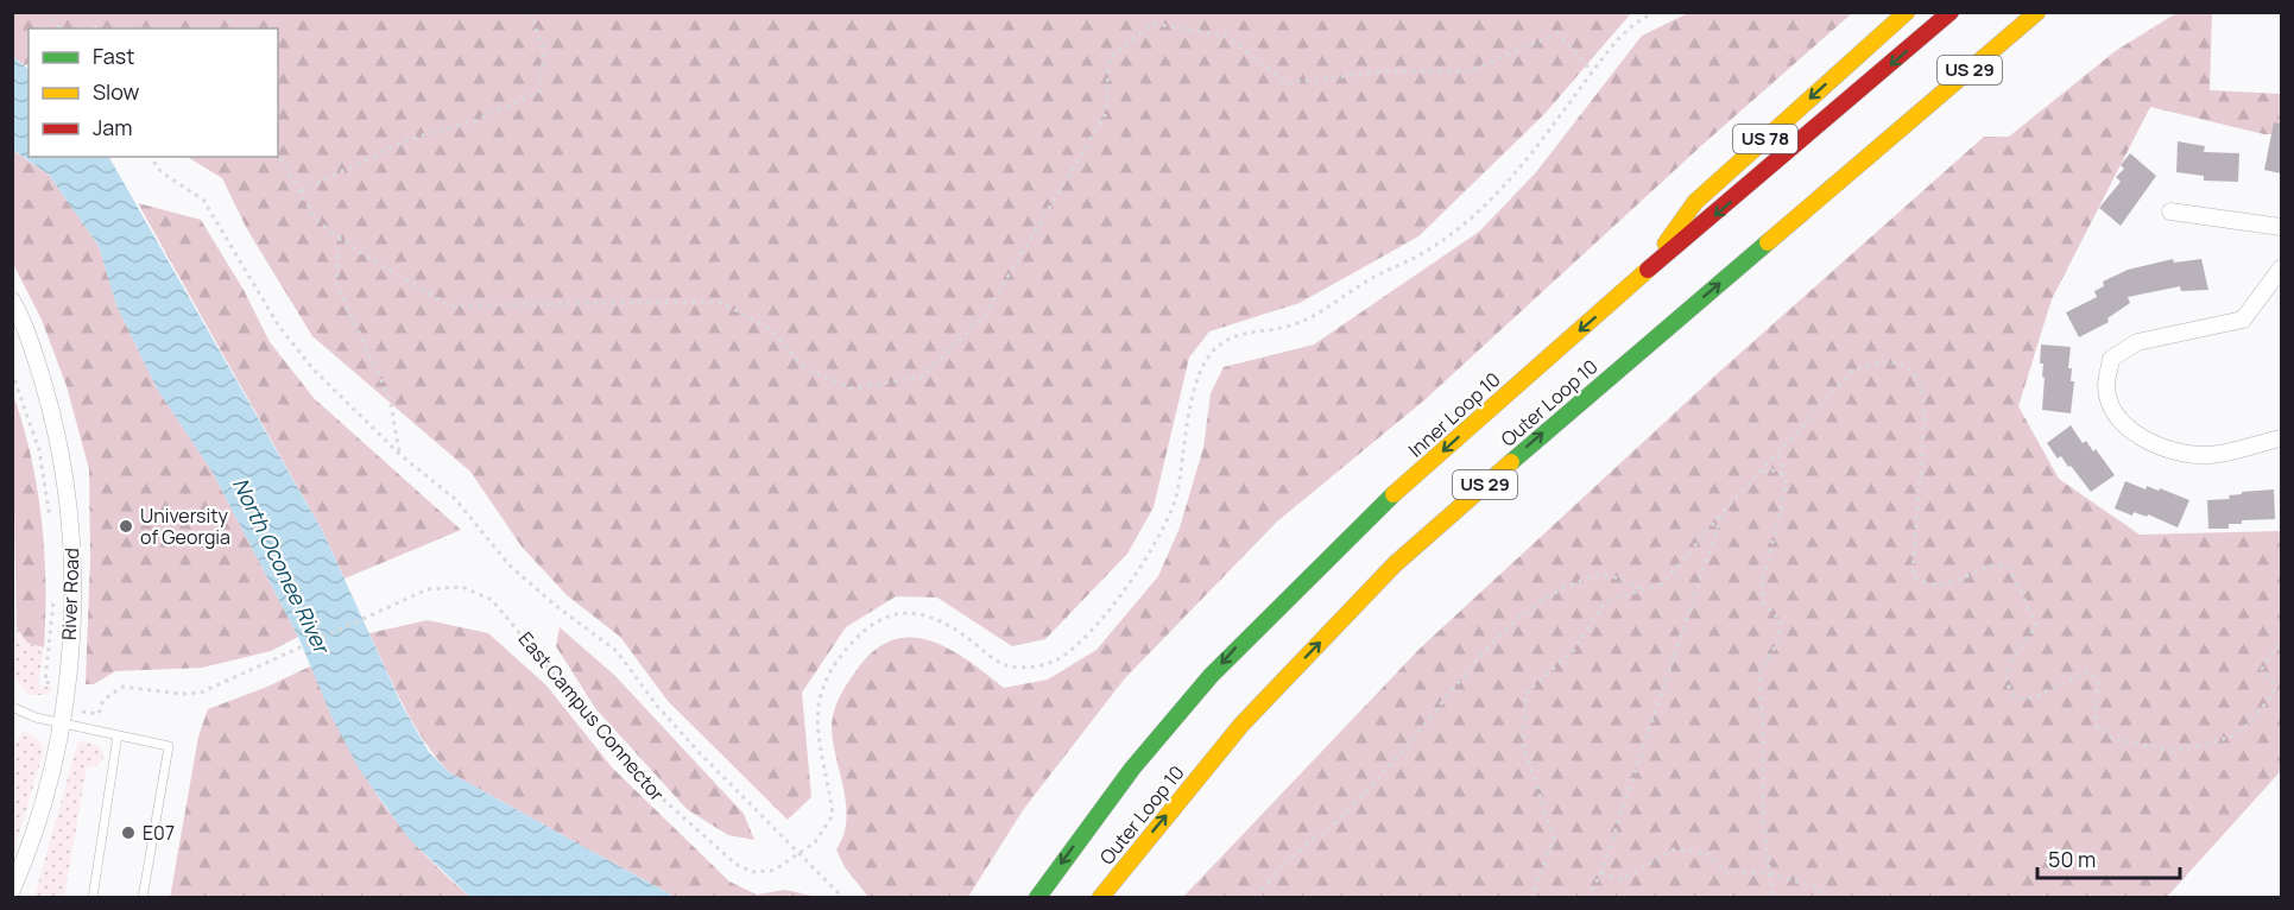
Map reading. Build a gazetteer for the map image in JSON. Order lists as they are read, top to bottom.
{
  "streets": {
    "highway": [
      "US 29",
      "US 78",
      "Outer Loop 10",
      "Inner Loop 10"
    ],
    "street": ["River Road"],
    "path": ["East Campus Connector"]
  },
  "crossings": [
    ["US 78", "Inner Loop 10"]
  ],
  "one_way": ["Outer Loop 10", "Inner Loop 10"],
  "water": ["North Oconee River"],
  "places": ["University of Georgia", "E07"],
  "legend": ["Fast", "Slow", "Jam"],
  "scale_bar": "50 m"
}
